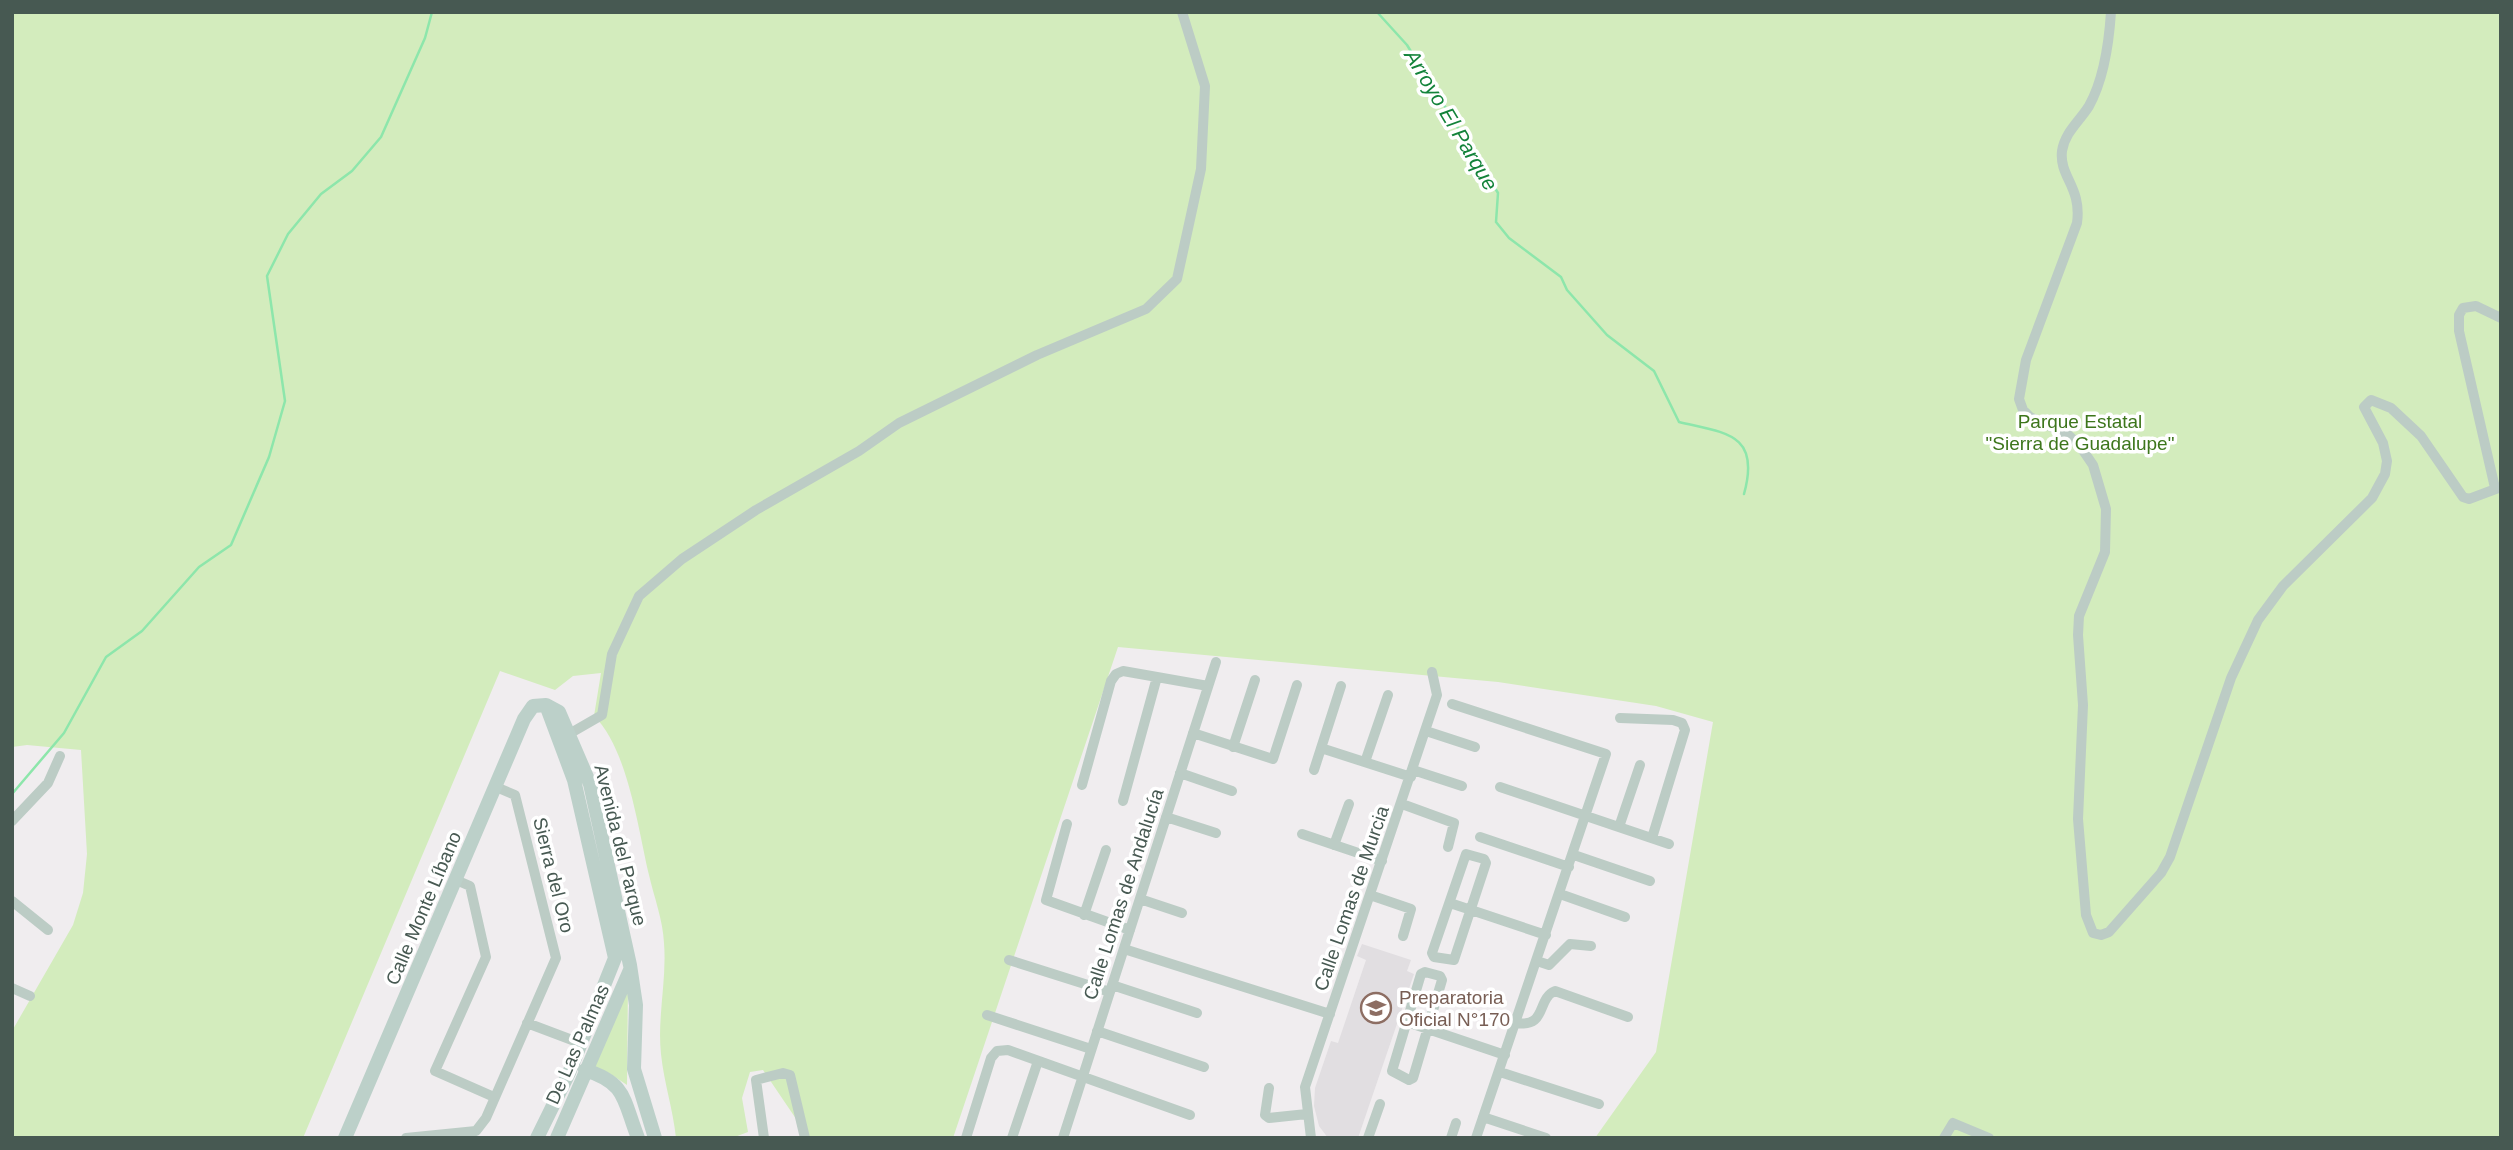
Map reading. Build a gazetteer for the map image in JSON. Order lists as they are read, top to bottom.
{
  "streets": {
    "street": [
      "Avenida del Parque",
      "Sierra del Oro",
      "Calle Lomas de Andalucía",
      "Calle Lomas de Murcia",
      "Calle Monte Líbano",
      "De Las Palmas"
    ]
  },
  "crossings": [
    ["Avenida del Parque", "Calle Monte Líbano"],
    ["Avenida del Parque", "De Las Palmas"],
    ["Sierra del Oro", "Calle Monte Líbano"]
  ],
  "water": ["Arroyo El Parque"],
  "parks": ["Parque Estatal \"Sierra de Guadalupe\""],
  "places": {
    "school or university": ["Preparatoria Oficial N°170"]
  }
}
